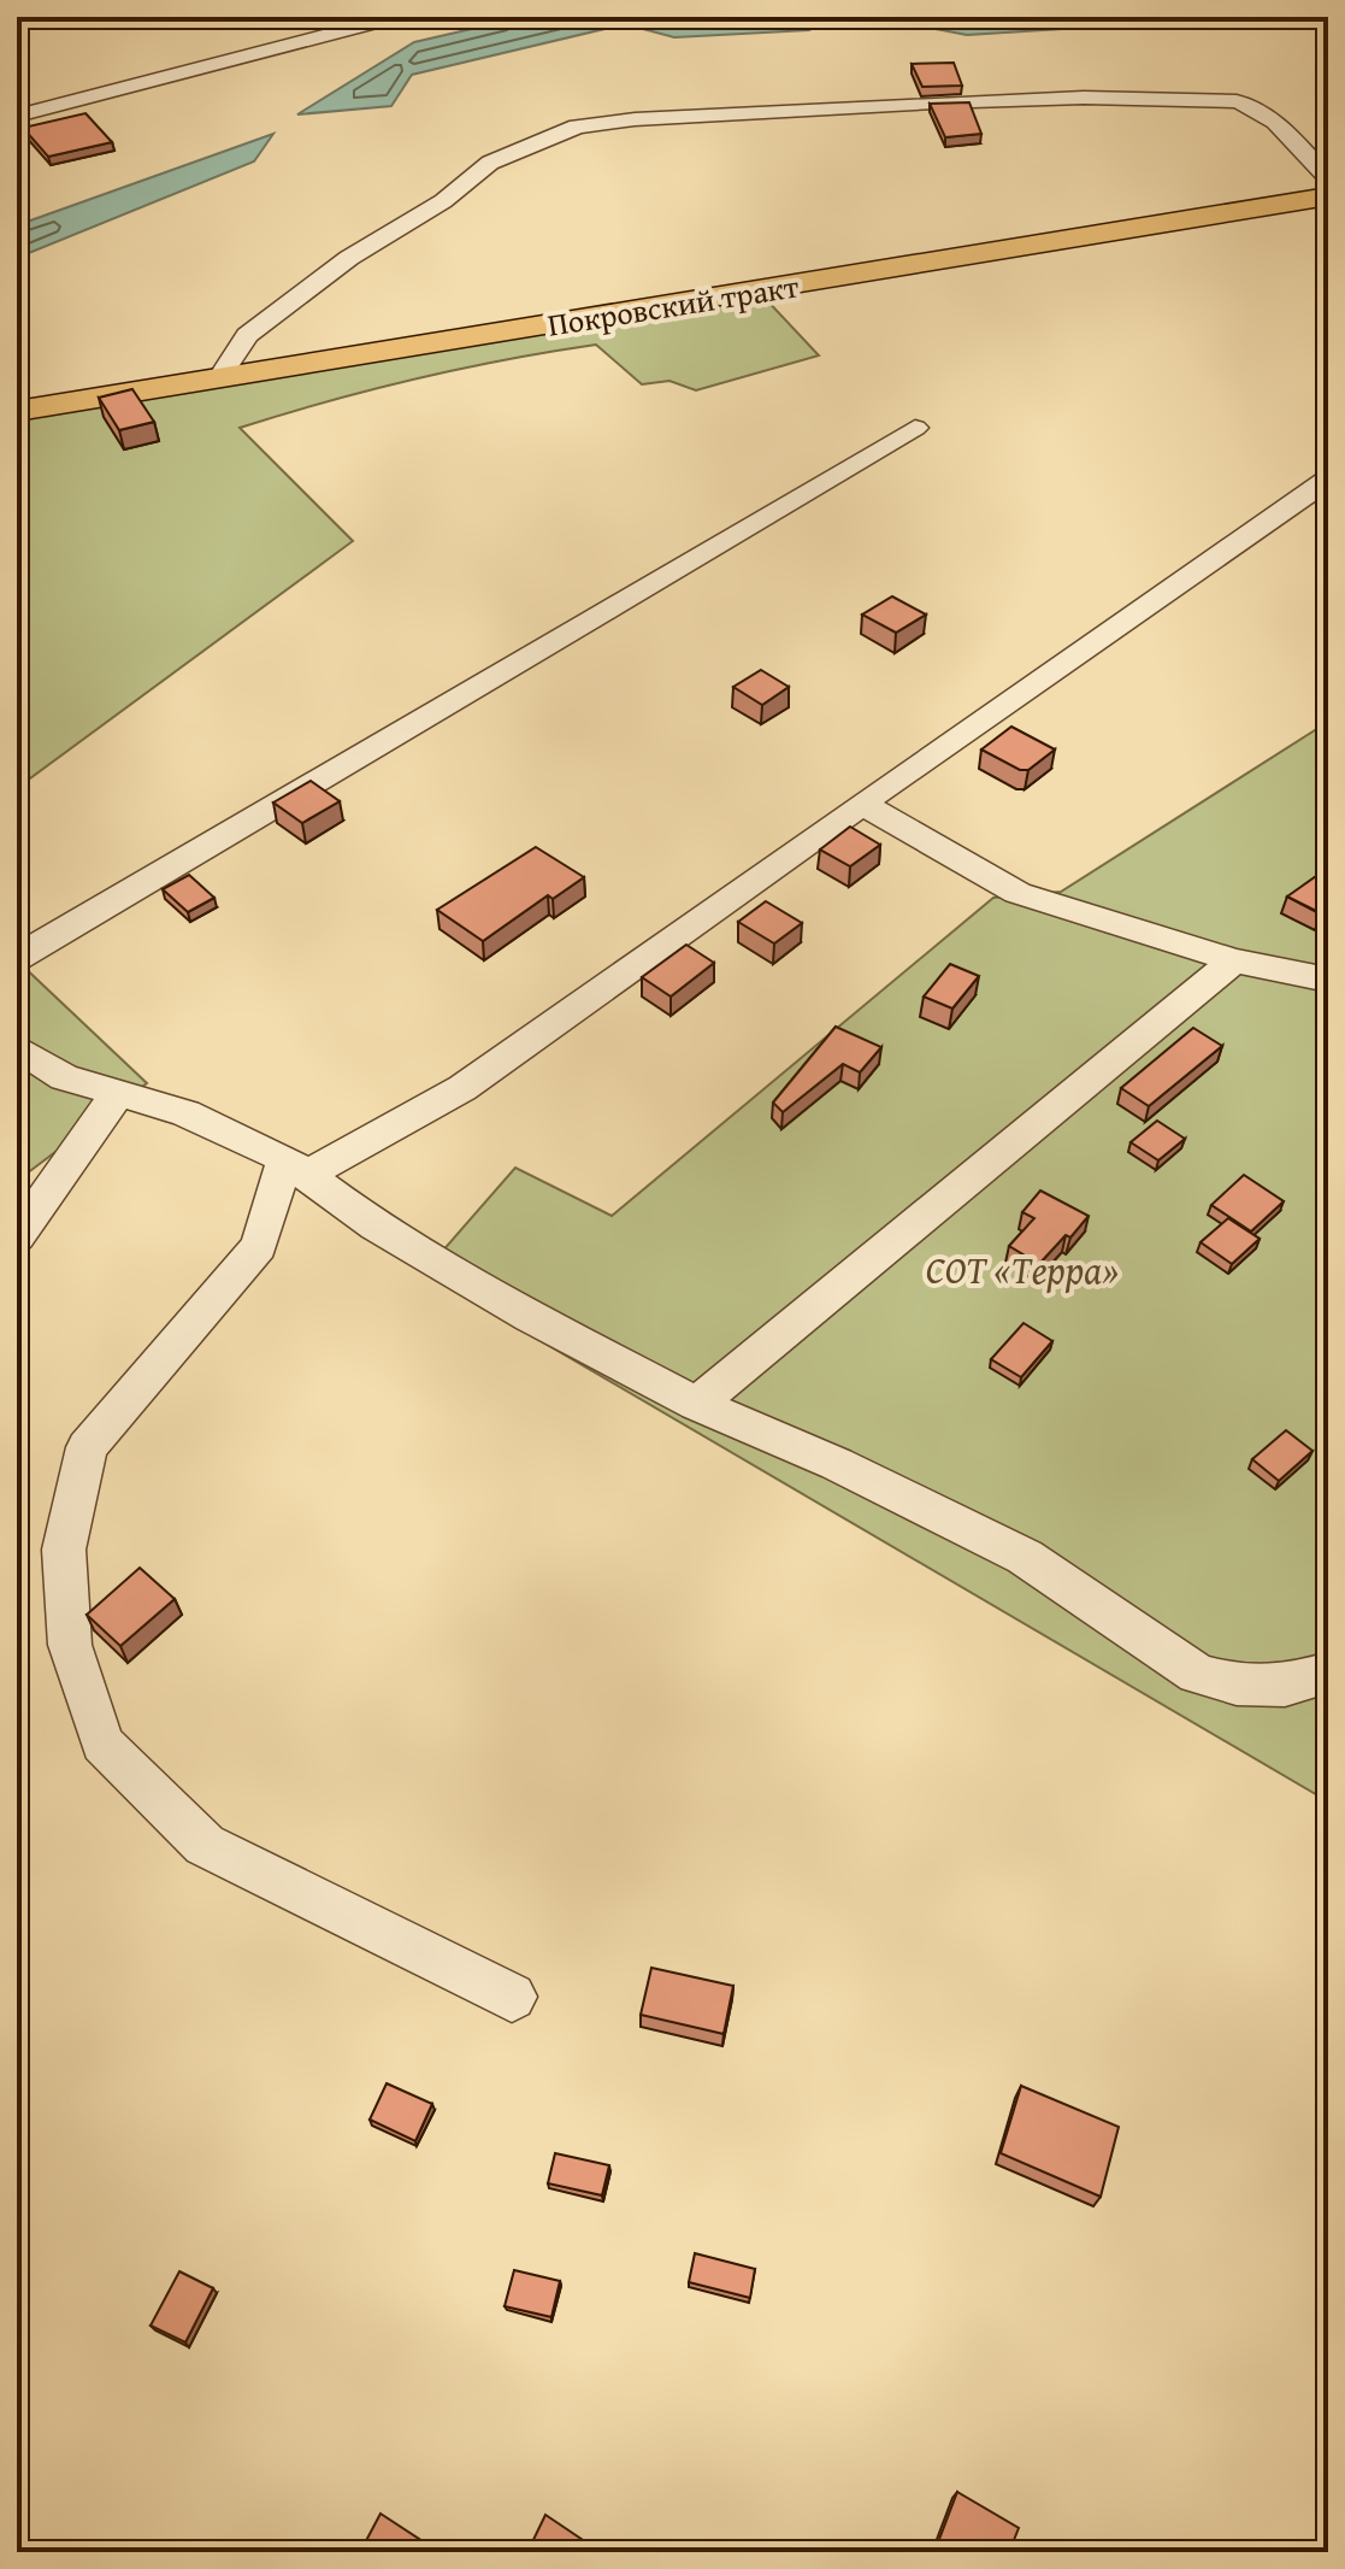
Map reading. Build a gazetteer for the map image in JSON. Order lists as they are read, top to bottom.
{
  "streets": {
    "main road": ["Покровский тракт"]
  },
  "parks": ["СОТ «Терра»"]
}
